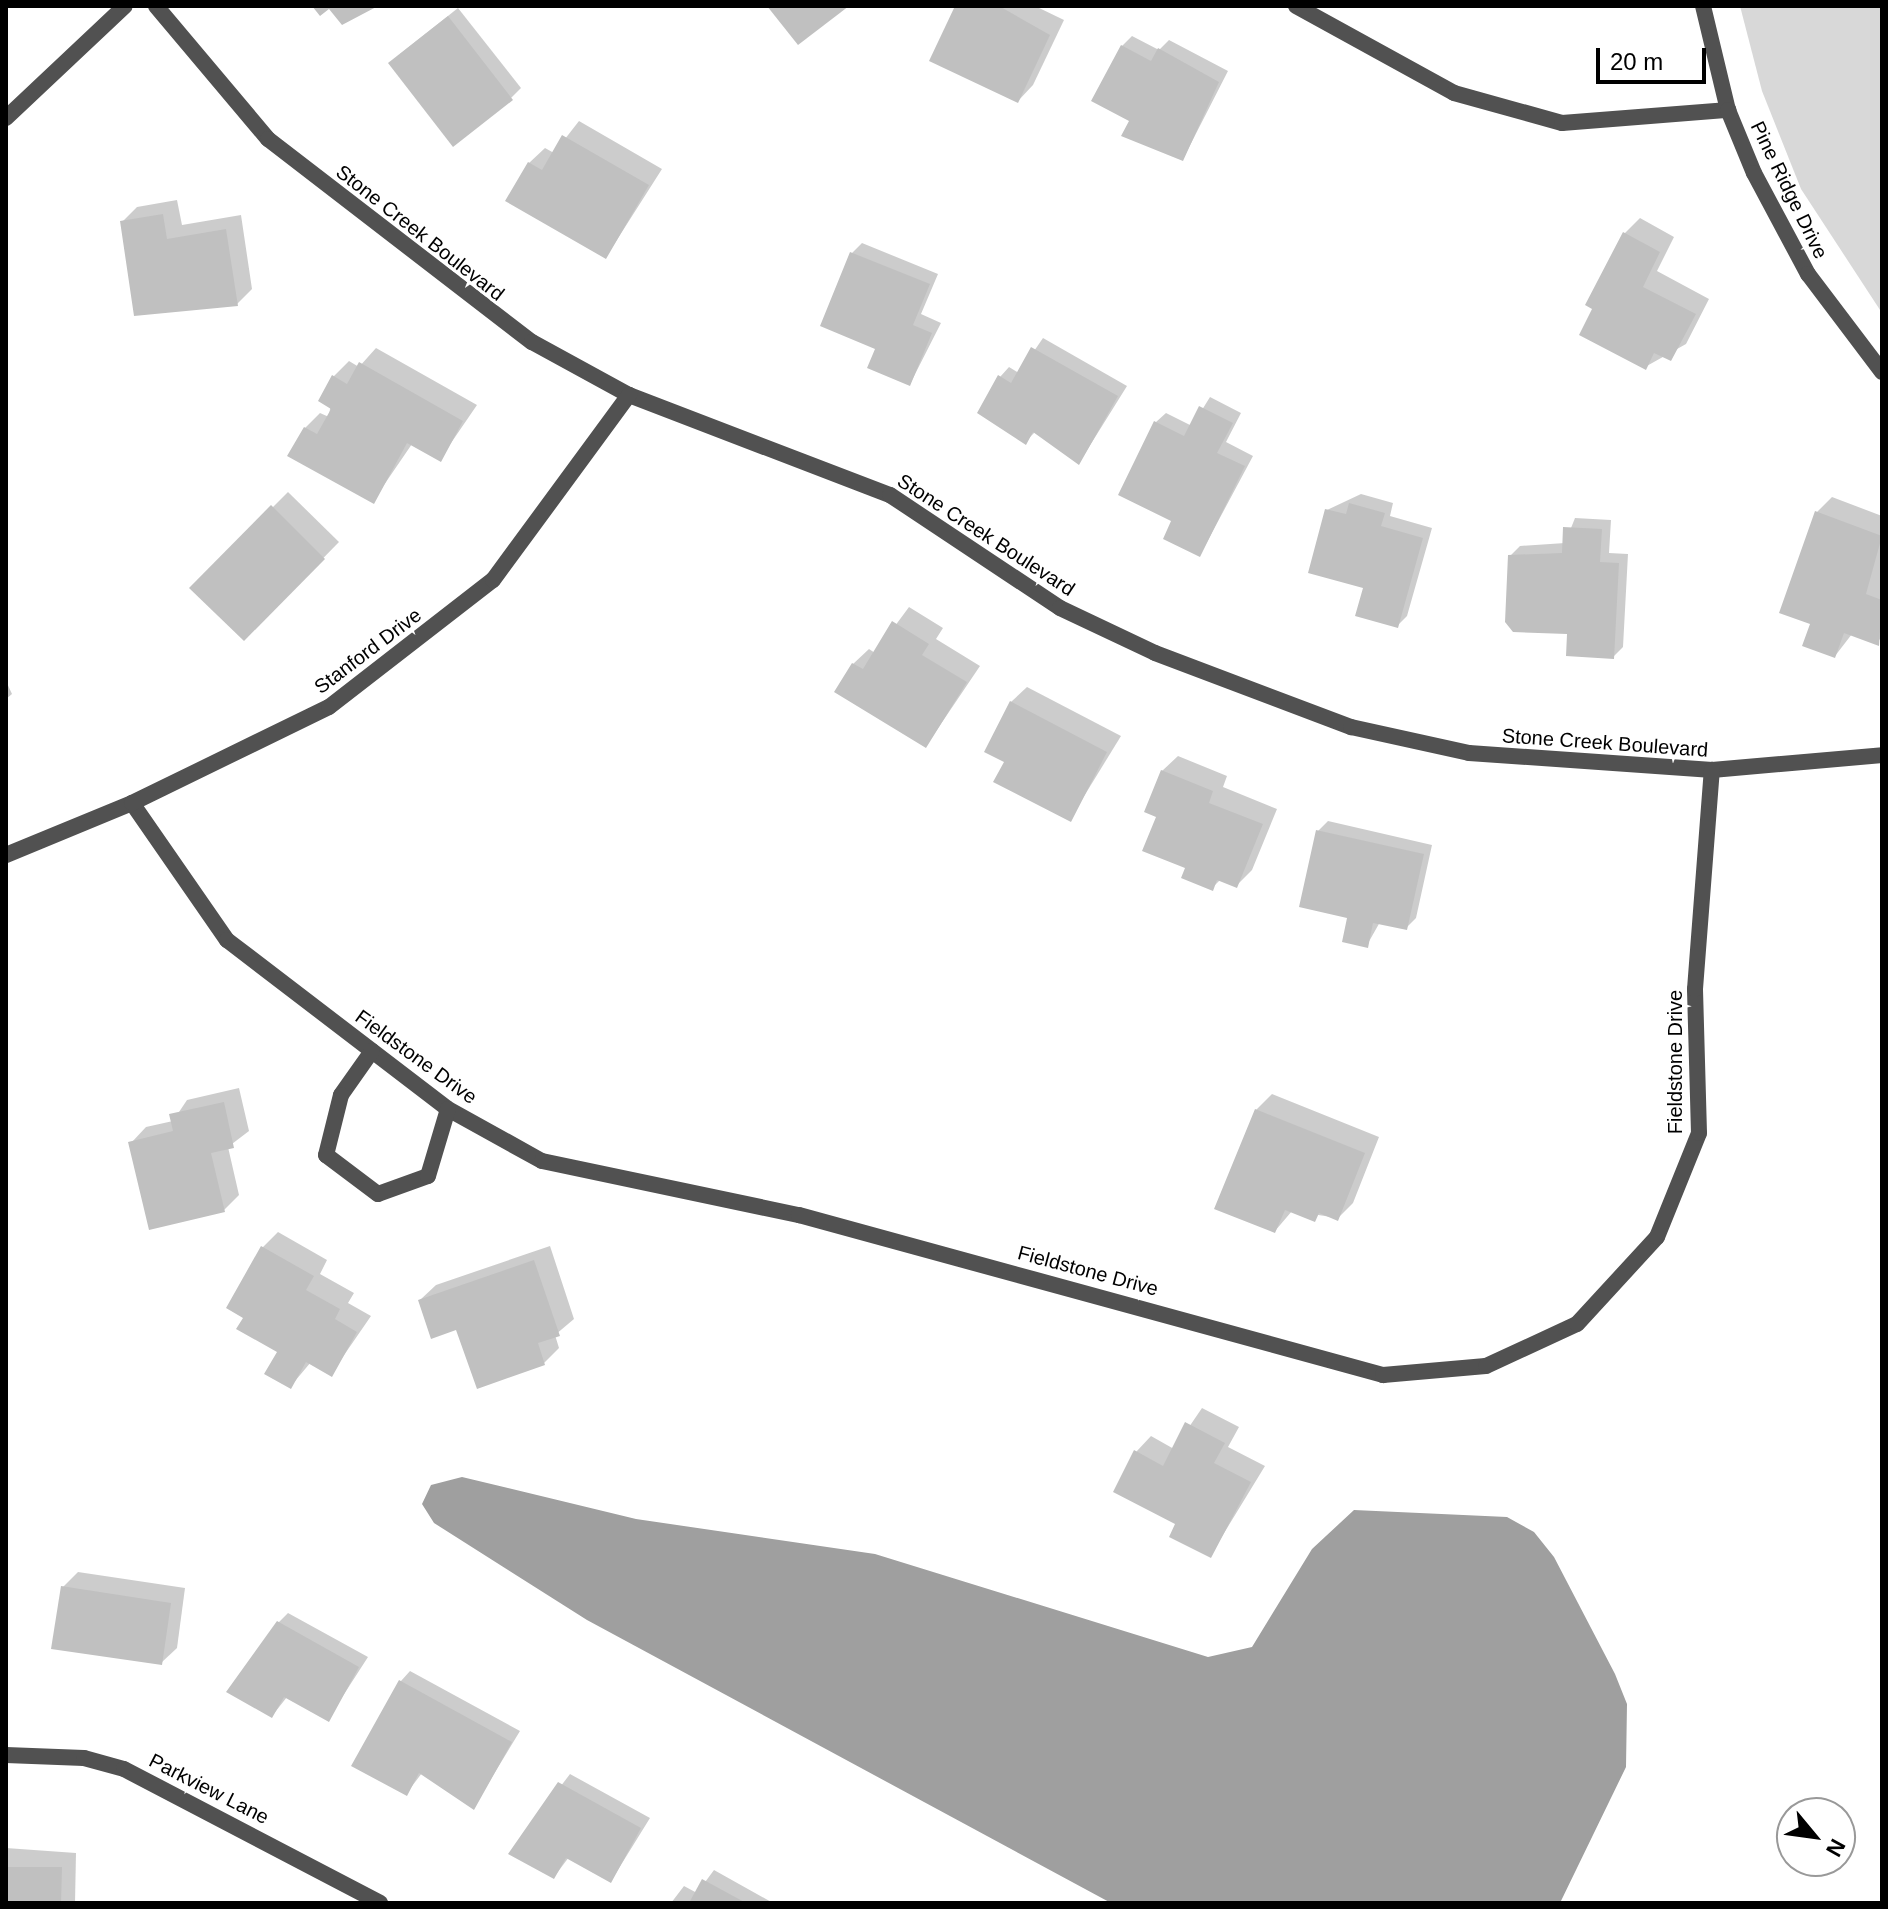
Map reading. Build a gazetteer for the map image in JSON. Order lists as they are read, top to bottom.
{
  "streets": {
    "street": [
      "Pine Ridge Drive",
      "Stone Creek Boulevard",
      "Stanford Drive",
      "Fieldstone Drive",
      "Parkview Lane"
    ]
  },
  "crossings": [
    ["Stone Creek Boulevard", "Stanford Drive"],
    ["Stone Creek Boulevard", "Fieldstone Drive"],
    ["Stanford Drive", "Fieldstone Drive"]
  ],
  "scale_bar": "20 m",
  "north": "bottom right"
}
